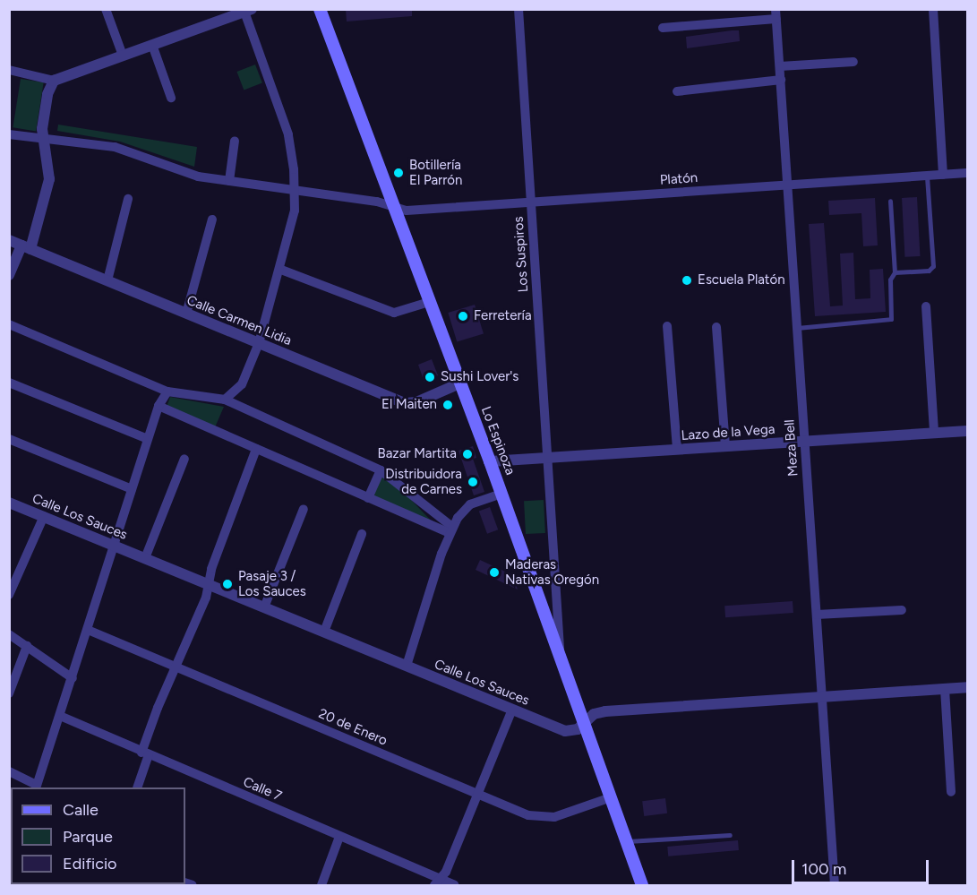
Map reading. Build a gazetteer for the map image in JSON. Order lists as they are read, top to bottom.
{
  "streets": {
    "main road": ["Lo Espinoza"],
    "street": [
      "Platón",
      "Los Suspiros",
      "Calle Carmen Lidia",
      "Lazo de la Vega",
      "Meza Bell",
      "Calle Los Sauces",
      "20 de Enero",
      "Calle 7"
    ]
  },
  "crossings": [
    ["Platón", "Los Suspiros"],
    ["Platón", "Lo Espinoza"],
    ["Platón", "Meza Bell"],
    ["Los Suspiros", "Lazo de la Vega"],
    ["Los Suspiros", "Lo Espinoza"],
    ["Calle Carmen Lidia", "Lo Espinoza"],
    ["Lazo de la Vega", "Lo Espinoza"],
    ["Lazo de la Vega", "Meza Bell"],
    ["Lo Espinoza", "Calle Los Sauces"],
    ["Lo Espinoza", "20 de Enero"],
    ["Meza Bell", "Calle Los Sauces"]
  ],
  "places": [
    "Botillería El Parrón",
    "Escuela Platón",
    "Ferretería",
    "Sushi Lover's",
    "El Maiten",
    "Bazar Martita",
    "Distribuidora de Carnes",
    "Maderas Nativas Oregón",
    "Pasaje 3 / Los Sauces"
  ],
  "legend": ["Calle", "Parque", "Edificio"],
  "scale_bar": "100 m"
}
